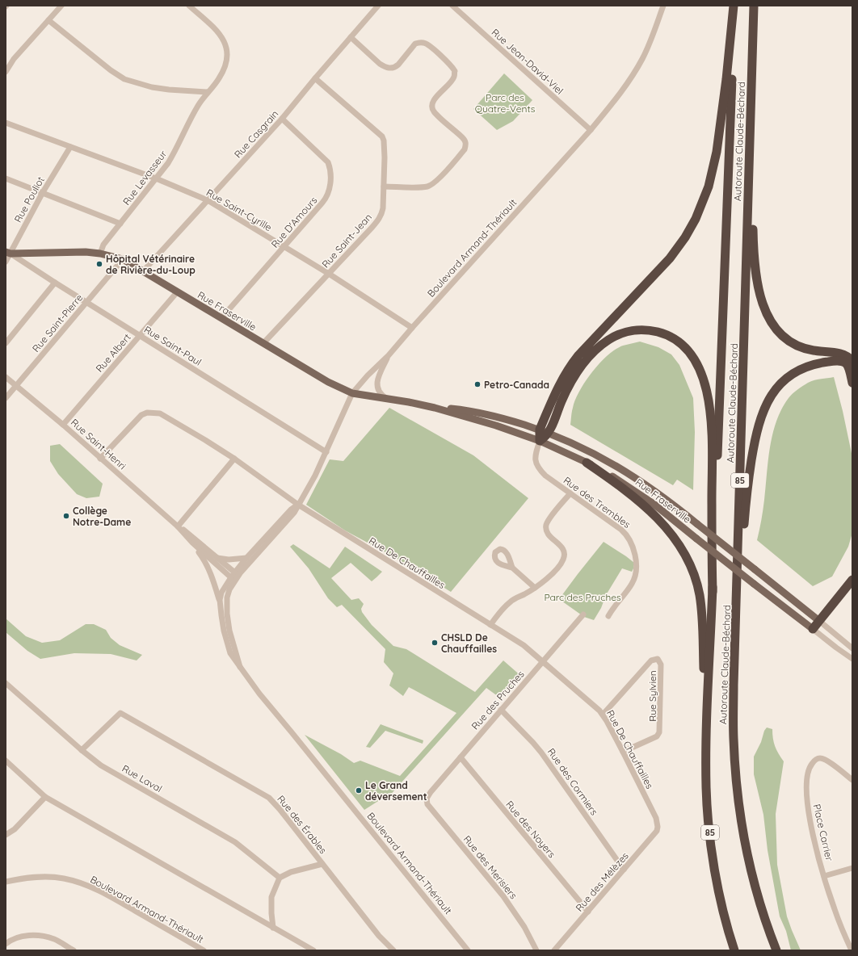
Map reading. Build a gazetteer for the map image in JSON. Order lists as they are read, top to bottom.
{
  "streets": {
    "highway": ["Autoroute Claude-Béchard", "85"],
    "main road": ["Rue Fraserville"],
    "street": [
      "Rue Jean-David-Viel",
      "Rue Casgrain",
      "Rue Levasseur",
      "Rue Pouliot",
      "Rue Saint-Cyrille",
      "Rue D'Amours",
      "Rue Saint-Jean",
      "Boulevard Armand-Thériault",
      "Rue Saint-Pierre",
      "Rue Saint-Paul",
      "Rue Albert",
      "Rue Saint-Henri",
      "Rue des Trembles",
      "Rue De Chauffailles",
      "Rue Sylvien",
      "Rue des Pruches",
      "Rue Laval",
      "Rue des Cormiers",
      "Rue des Érables",
      "Rue des Noyers",
      "Place Carrier",
      "Rue des Merisiers",
      "Rue des Mélèzes"
    ]
  },
  "crossings": [
    ["Rue Jean-David-Viel", "Boulevard Armand-Thériault"],
    ["Rue Casgrain", "Rue Saint-Cyrille"],
    ["Rue Casgrain", "Rue D'Amours"],
    ["Rue Casgrain", "Rue Saint-Jean"],
    ["Rue Casgrain", "Rue Fraserville"],
    ["Rue Levasseur", "Rue Saint-Cyrille"],
    ["Rue Levasseur", "Rue Fraserville"],
    ["Rue Pouliot", "Rue Saint-Cyrille"],
    ["Rue Pouliot", "Rue Fraserville"],
    ["Rue Pouliot", "Rue Saint-Paul"],
    ["Rue Saint-Cyrille", "Rue D'Amours"],
    ["Rue Saint-Cyrille", "Rue Saint-Jean"],
    ["Rue Saint-Cyrille", "Boulevard Armand-Thériault"],
    ["Rue D'Amours", "Rue Fraserville"],
    ["Rue Saint-Jean", "Rue Fraserville"],
    ["Boulevard Armand-Thériault", "Rue Fraserville"],
    ["Boulevard Armand-Thériault", "Rue Saint-Paul"],
    ["Boulevard Armand-Thériault", "Rue Saint-Henri"],
    ["Boulevard Armand-Thériault", "Rue De Chauffailles"],
    ["Rue Fraserville", "Rue Saint-Pierre"],
    ["Rue Fraserville", "Rue Saint-Paul"],
    ["Rue Fraserville", "Rue Albert"],
    ["Rue Fraserville", "Rue des Trembles"],
    ["Rue Saint-Pierre", "Rue Saint-Paul"],
    ["Rue Saint-Pierre", "Rue Saint-Henri"],
    ["Rue Saint-Paul", "Rue Albert"],
    ["Rue Albert", "Rue Saint-Henri"],
    ["Rue Saint-Henri", "Rue De Chauffailles"],
    ["Rue De Chauffailles", "Rue Sylvien"],
    ["Rue De Chauffailles", "Rue des Pruches"],
    ["Rue De Chauffailles", "Rue des Mélèzes"],
    ["Rue des Pruches", "Rue des Cormiers"],
    ["Rue des Pruches", "Rue des Noyers"],
    ["Rue des Pruches", "Rue des Merisiers"],
    ["Rue Laval", "Rue des Érables"],
    ["Rue des Cormiers", "Rue des Mélèzes"],
    ["Rue des Noyers", "Rue des Mélèzes"]
  ],
  "parks": ["Parc des Quatre-Vents", "Parc des Pruches"],
  "places": [
    "Hôpital Vétérinaire de Rivière-du-Loup",
    "Petro-Canada",
    "Collège Notre-Dame",
    "CHSLD De Chauffailles",
    "Le Grand déversement"
  ]
}
